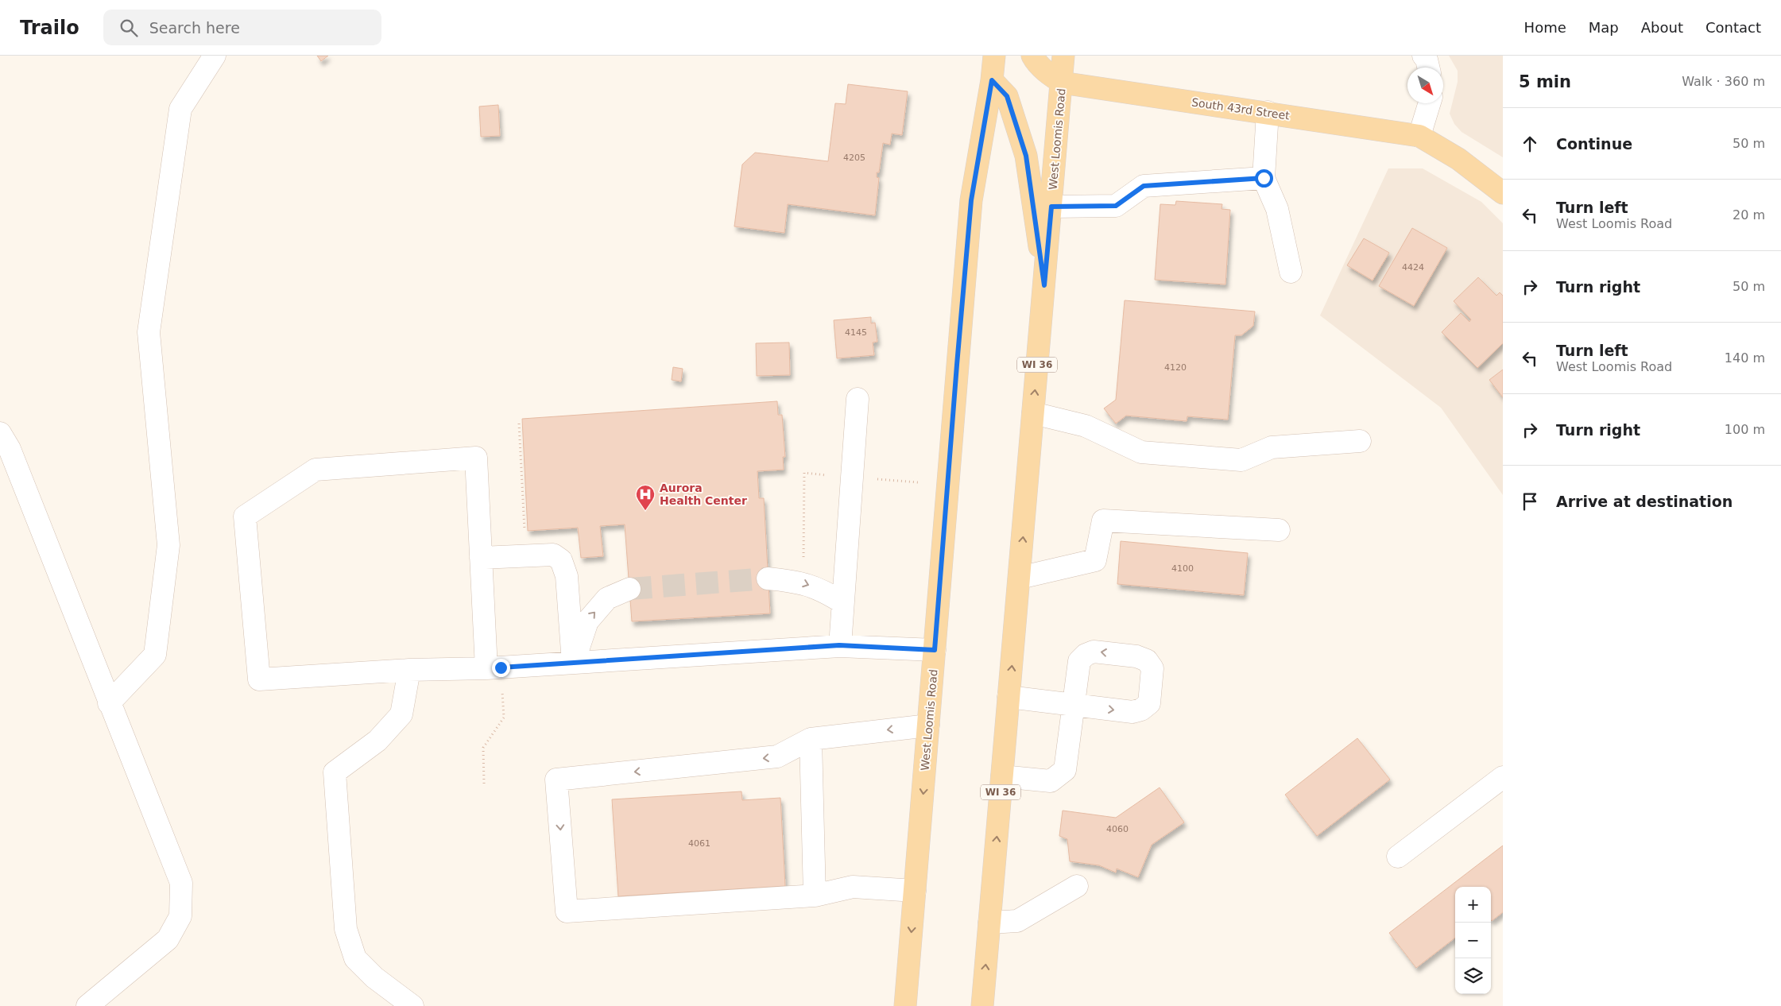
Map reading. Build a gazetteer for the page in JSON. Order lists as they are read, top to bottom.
{
  "streets": {
    "main road": ["South 43rd Street", "West Loomis Road", "WI 36"]
  },
  "crossings": [
    ["South 43rd Street", "West Loomis Road"]
  ],
  "places": {
    "hospital": ["Aurora Health Center"]
  },
  "house_numbers": [
    "4205",
    "4424",
    "4145",
    "4120",
    "4100",
    "4060",
    "4061"
  ],
  "north": "bottom right",
  "page": {
    "header": "Trailo",
    "search": "Search here",
    "nav": [
      "Home",
      "Map",
      "About",
      "Contact"
    ],
    "heading": ["5 min", "Walk · 360 m"],
    "list": [
      ["Continue", "50 m"],
      ["Turn left", "West Loomis Road", "20 m"],
      ["Turn right", "50 m"],
      ["Turn left", "West Loomis Road", "140 m"],
      ["Turn right", "100 m"],
      "Arrive at destination"
    ],
    "map_buttons": ["+", "−"]
  }
}
